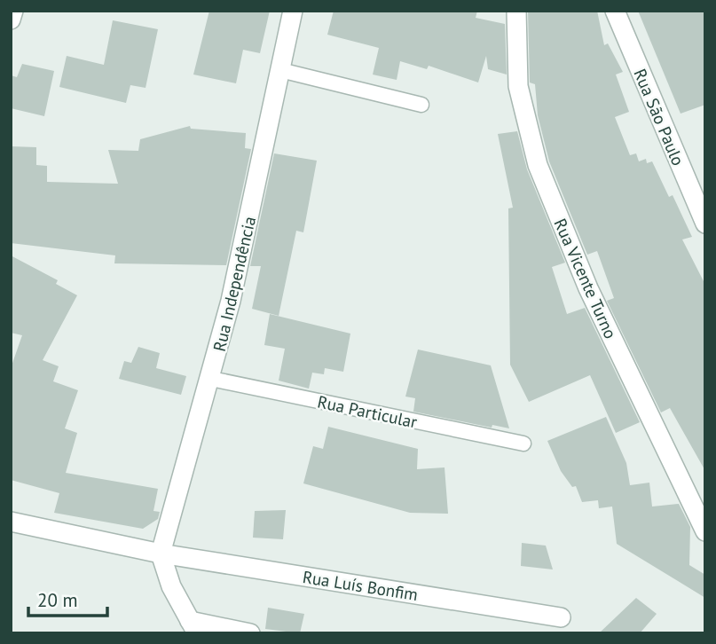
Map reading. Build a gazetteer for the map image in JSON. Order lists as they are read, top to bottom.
{
  "streets": {
    "street": [
      "Rua São Paulo",
      "Rua Vicente Turno",
      "Rua Independência",
      "Rua Luís Bonfim"
    ],
    "lane": ["Rua Particular"]
  },
  "crossings": [
    ["Rua Independência", "Rua Particular"],
    ["Rua Independência", "Rua Luís Bonfim"]
  ],
  "scale_bar": "20 m"
}
